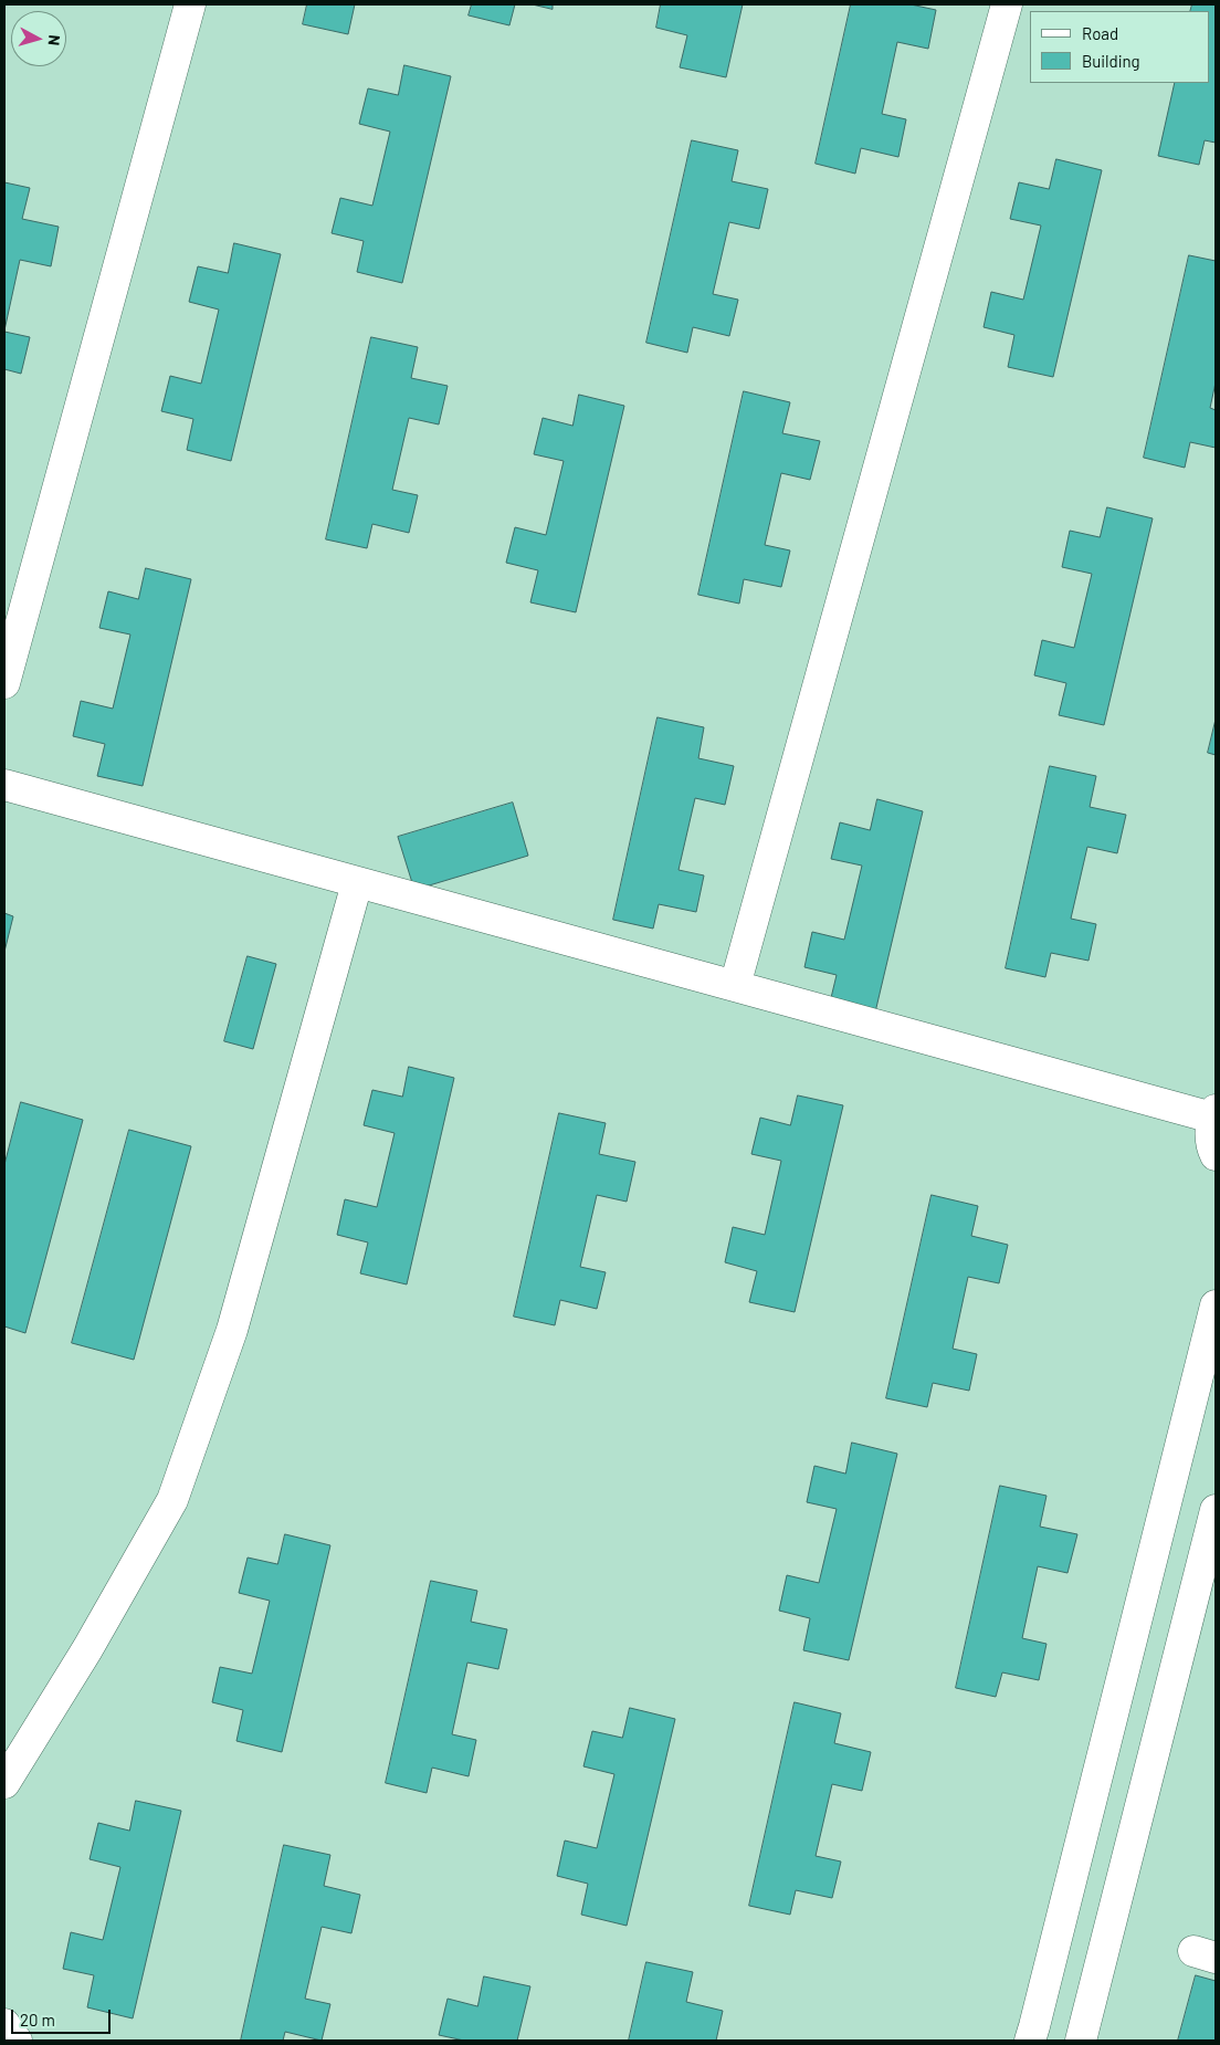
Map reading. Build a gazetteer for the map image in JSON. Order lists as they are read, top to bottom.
{
  "legend": ["Road", "Building"],
  "scale_bar": "20 m",
  "north": "right"
}
